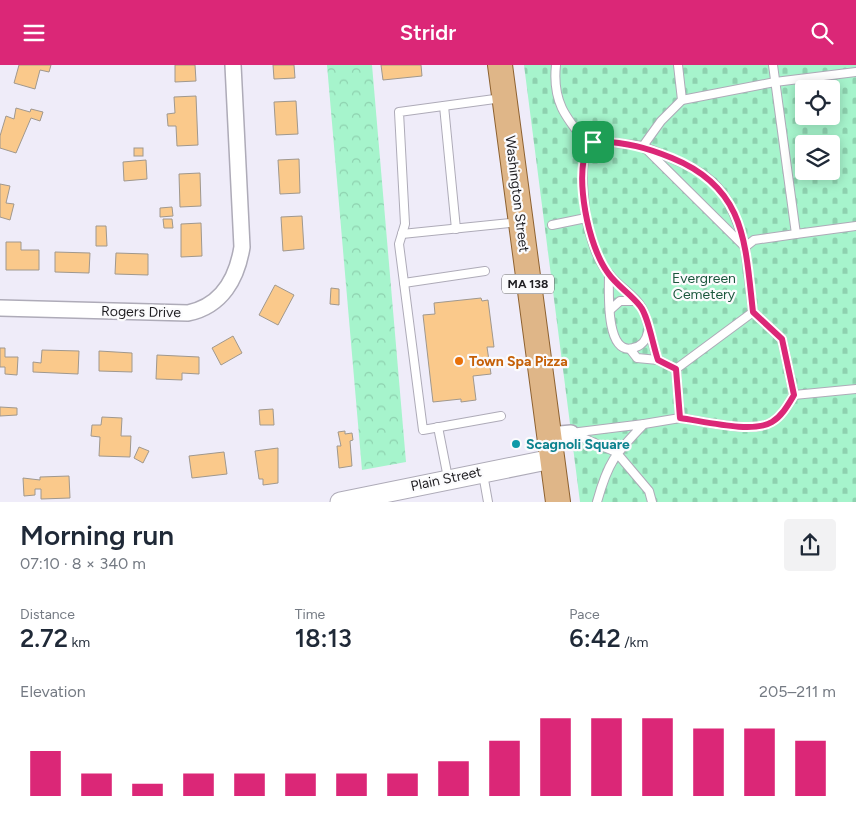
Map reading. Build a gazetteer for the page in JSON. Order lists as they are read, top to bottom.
{
  "streets": {
    "main road": ["Washington Street", "MA 138"],
    "street": ["Rogers Drive", "Plain Street"]
  },
  "crossings": [
    ["Washington Street", "Plain Street"]
  ],
  "parks": ["Evergreen Cemetery"],
  "places": ["Town Spa Pizza", "Scagnoli Square"],
  "page": {
    "header": "Stridr",
    "heading": ["Morning run", "07:10 · 8 × 340 m"],
    "stats": [
      ["Distance", "2.72 km"],
      ["Time", "18:13"],
      ["Pace", "6:42 /km"]
    ],
    "chart": ["Elevation", "205–211 m"]
  }
}
